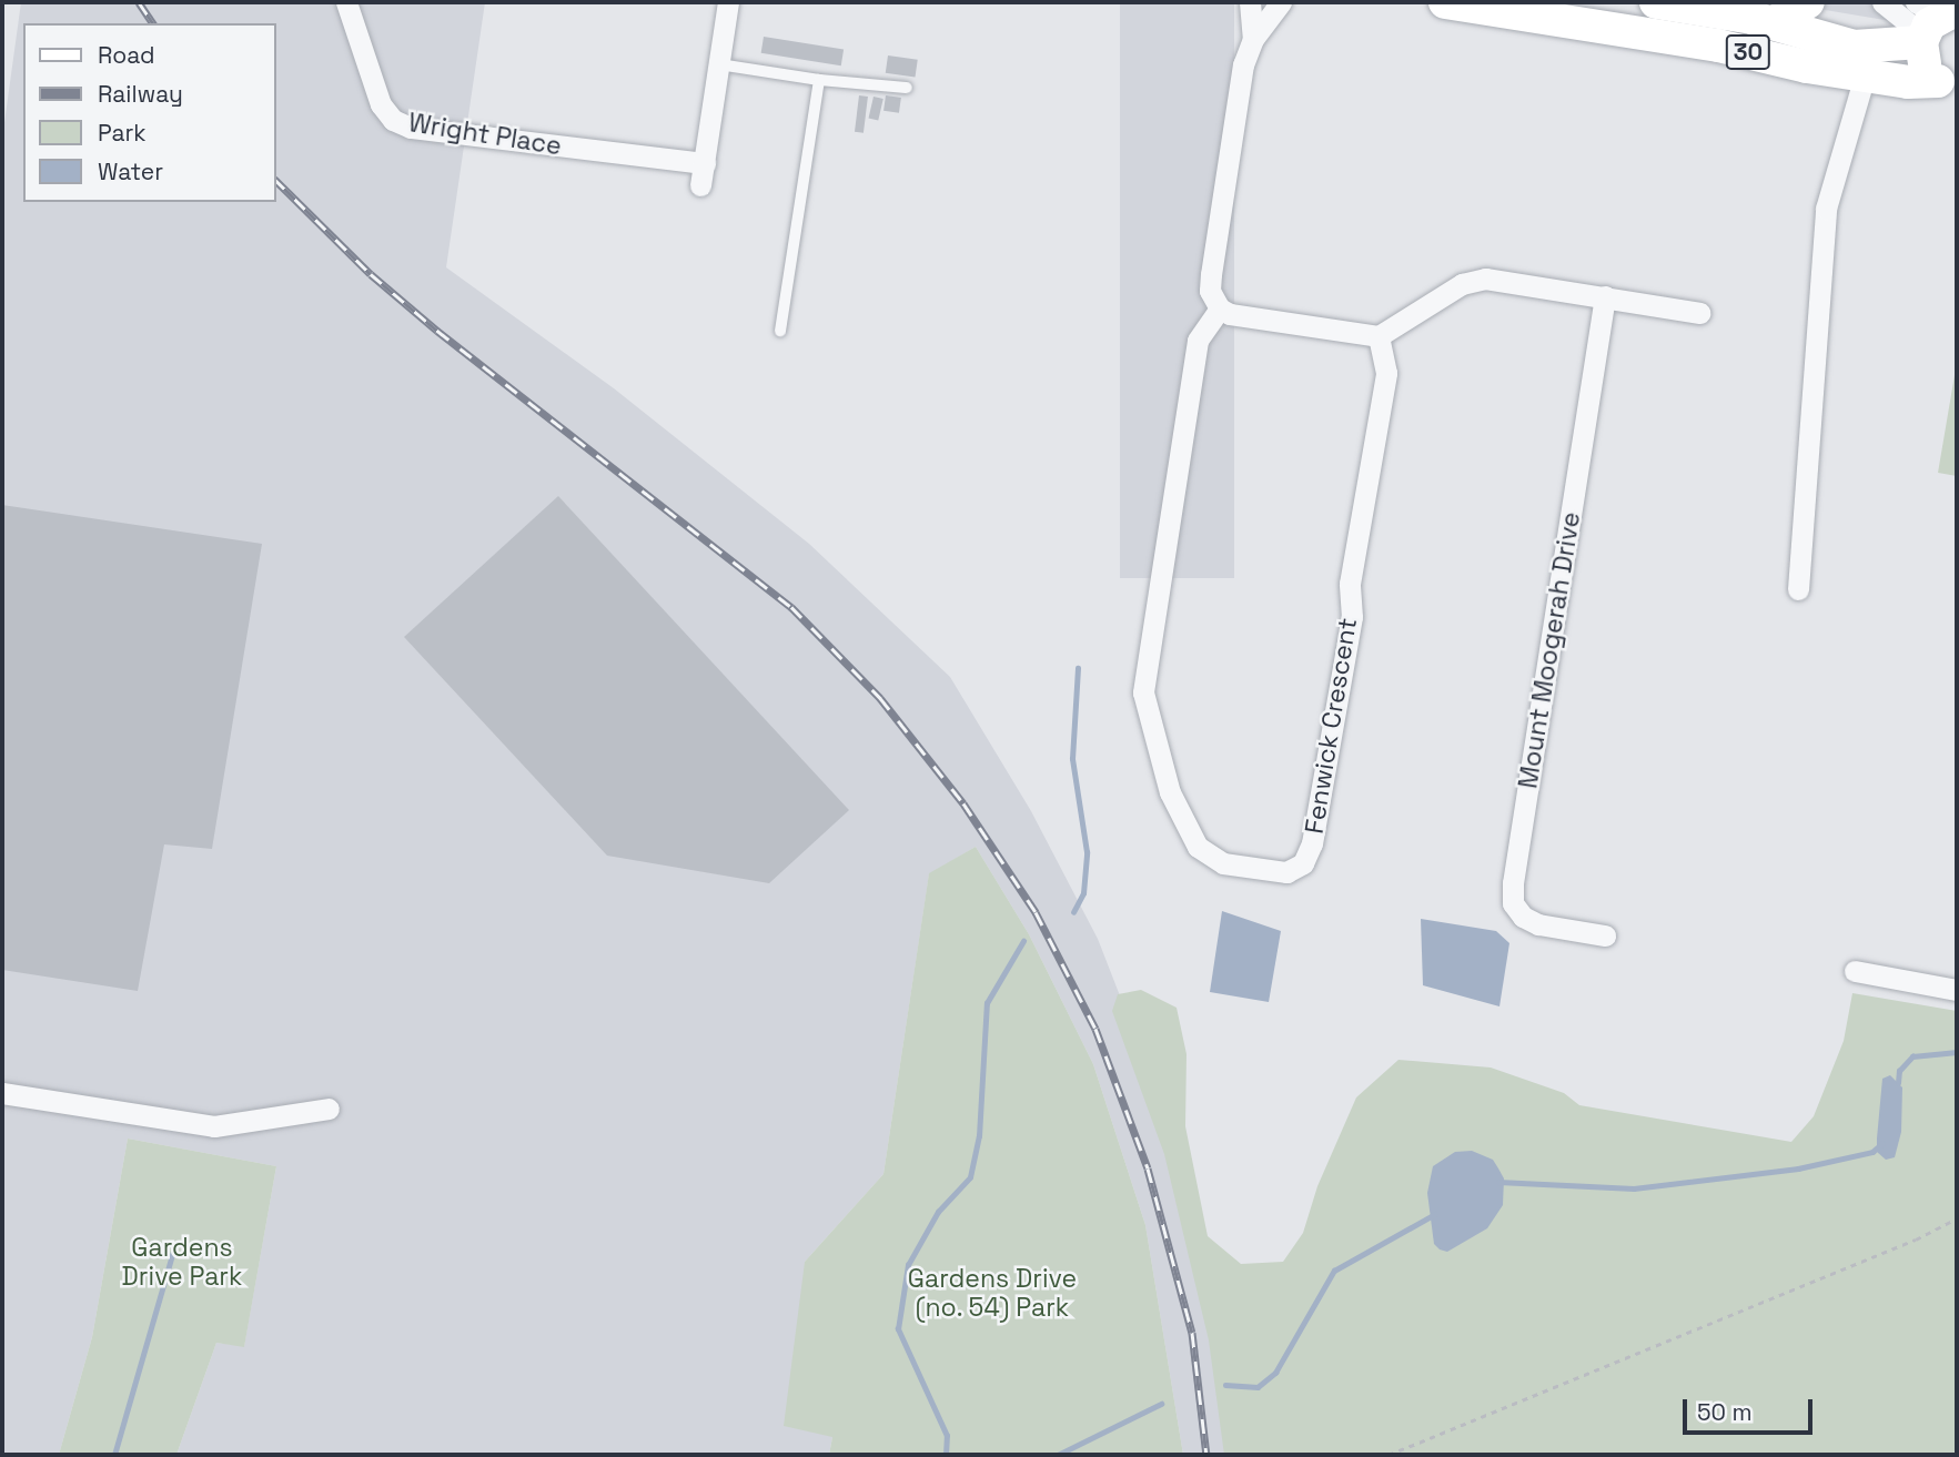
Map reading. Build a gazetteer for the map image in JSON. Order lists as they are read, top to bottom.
{
  "streets": {
    "main road": ["30"],
    "street": ["Wright Place", "Mount Moogerah Drive", "Fenwick Crescent"]
  },
  "parks": ["Gardens Drive Park", "Gardens Drive (no. 54) Park"],
  "legend": [
    "Road",
    "Railway",
    "Park",
    "Water"
  ],
  "scale_bar": "50 m"
}
